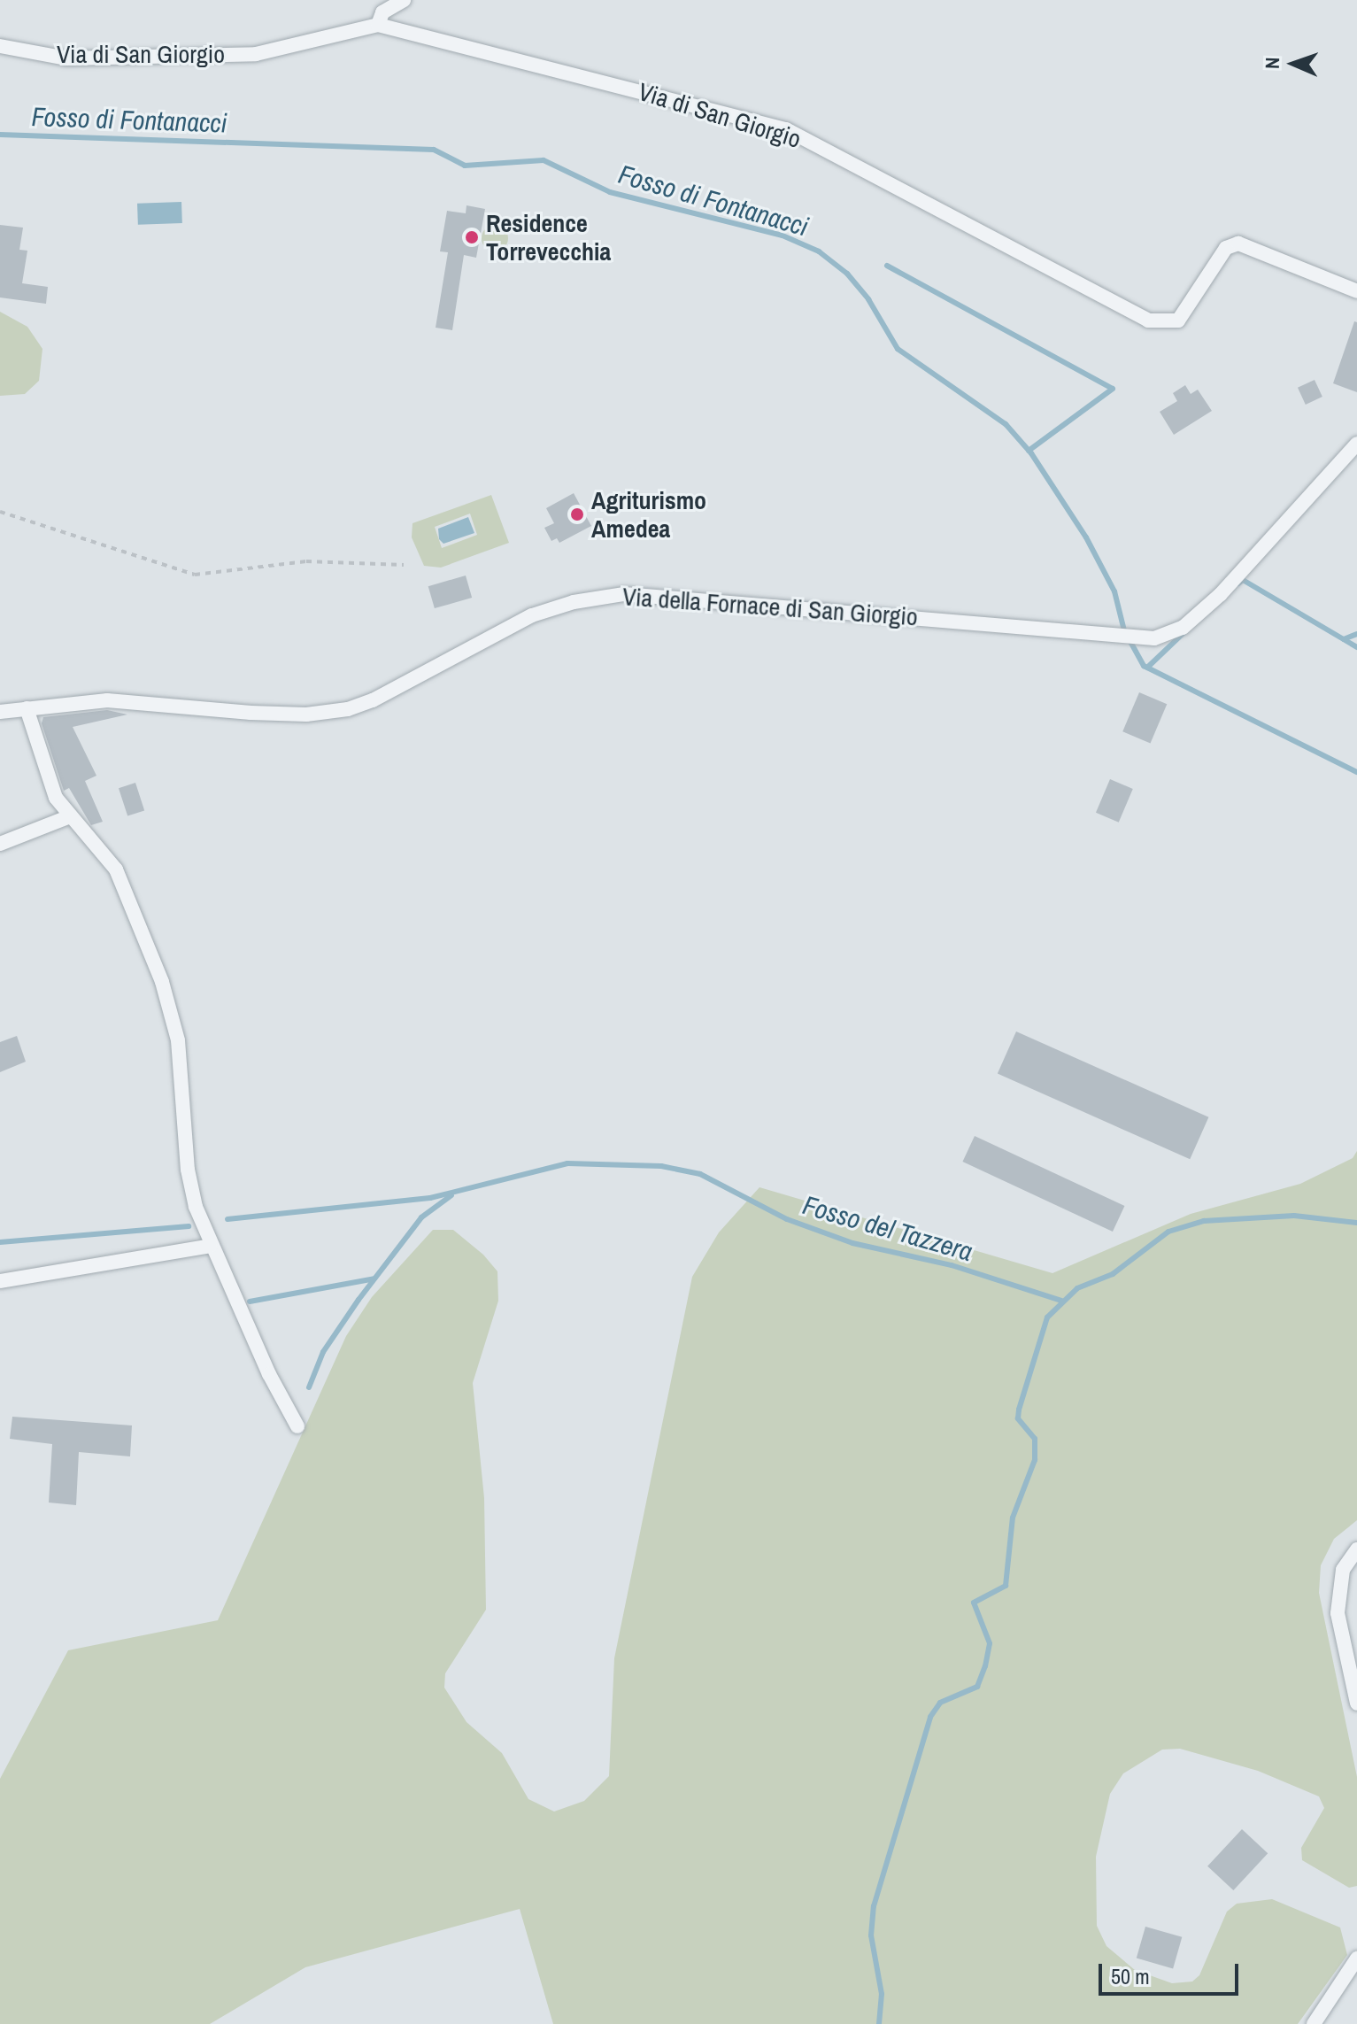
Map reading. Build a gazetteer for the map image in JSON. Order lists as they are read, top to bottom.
{
  "streets": {
    "street": ["Via di San Giorgio", "Via della Fornace di San Giorgio"]
  },
  "water": ["Fosso di Fontanacci", "Fosso del Tazzera"],
  "places": ["Residence Torrevecchia", "Agriturismo Amedea"],
  "scale_bar": "50 m",
  "north": "left"
}
